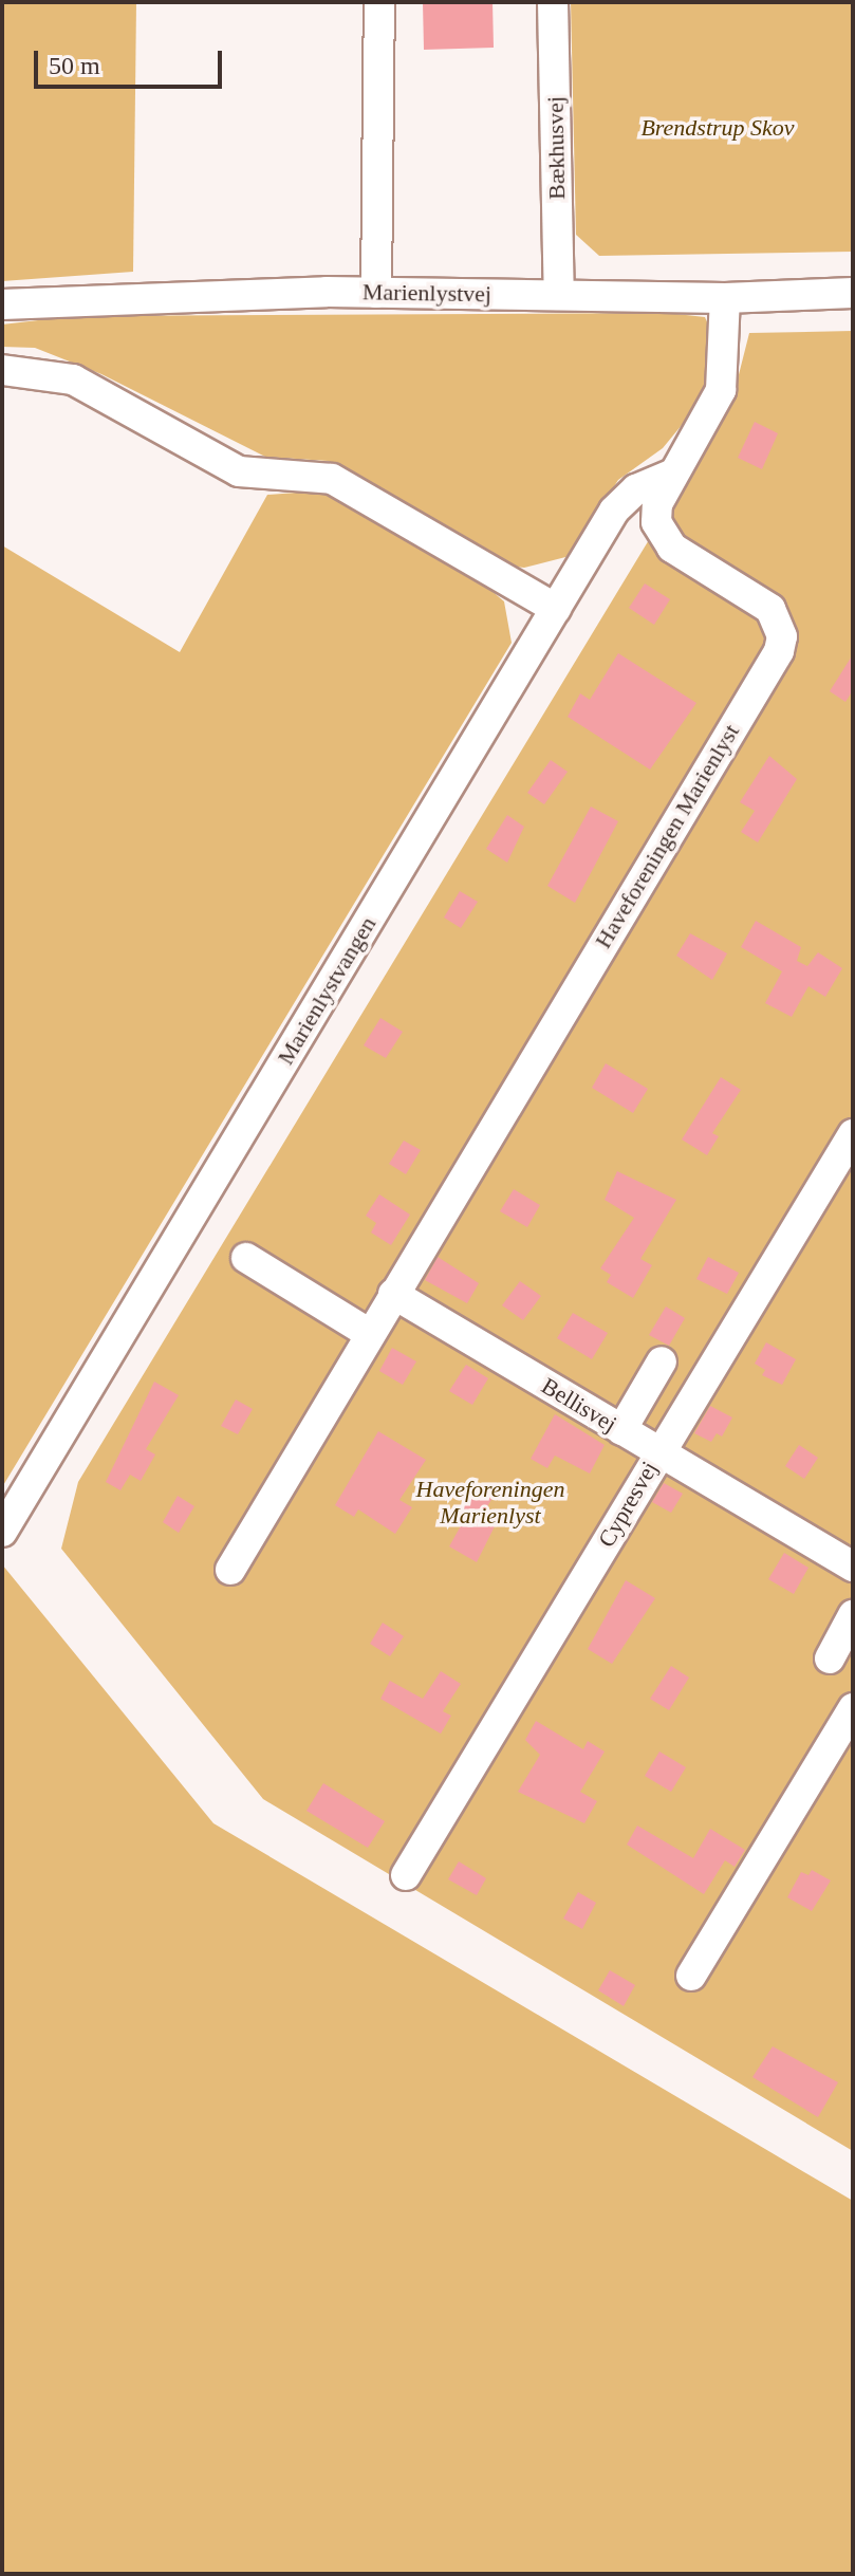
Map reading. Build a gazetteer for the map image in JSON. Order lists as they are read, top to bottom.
{
  "streets": {
    "street": [
      "Bækhusvej",
      "Marienlystvej",
      "Haveforeningen Marienlyst",
      "Marienlystvangen",
      "Bellisvej",
      "Cypresvej"
    ]
  },
  "crossings": [
    ["Bækhusvej", "Marienlystvej"],
    ["Marienlystvej", "Haveforeningen Marienlyst"],
    ["Haveforeningen Marienlyst", "Marienlystvangen"],
    ["Haveforeningen Marienlyst", "Bellisvej"],
    ["Bellisvej", "Cypresvej"]
  ],
  "parks": ["Brendstrup Skov", "Haveforeningen Marienlyst"],
  "scale_bar": "50 m"
}
